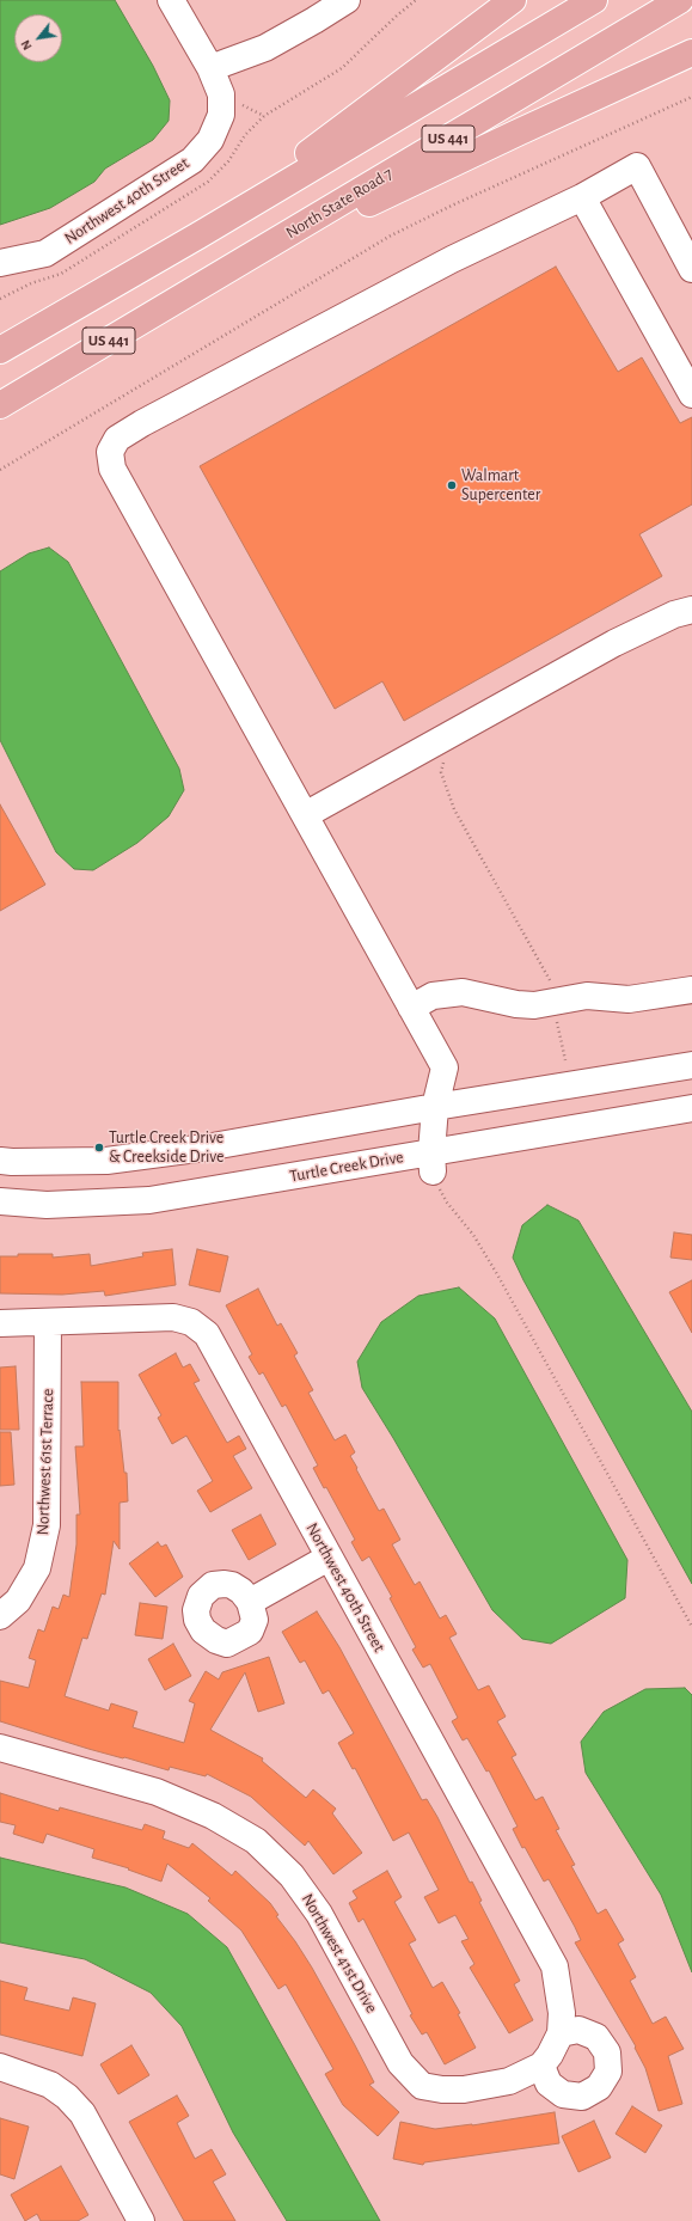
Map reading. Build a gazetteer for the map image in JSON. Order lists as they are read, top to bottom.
{
  "streets": {
    "main road": ["US 441", "North State Road 7"],
    "street": [
      "Northwest 40th Street",
      "Turtle Creek Drive",
      "Northwest 61st Terrace",
      "Northwest 41st Drive"
    ]
  },
  "crossings": [
    ["Northwest 40th Street", "Northwest 61st Terrace"],
    ["Northwest 40th Street", "Northwest 41st Drive"]
  ],
  "places": ["Walmart Supercenter", "Turtle Creek Drive & Creekside Drive"],
  "north": "bottom left"
}
